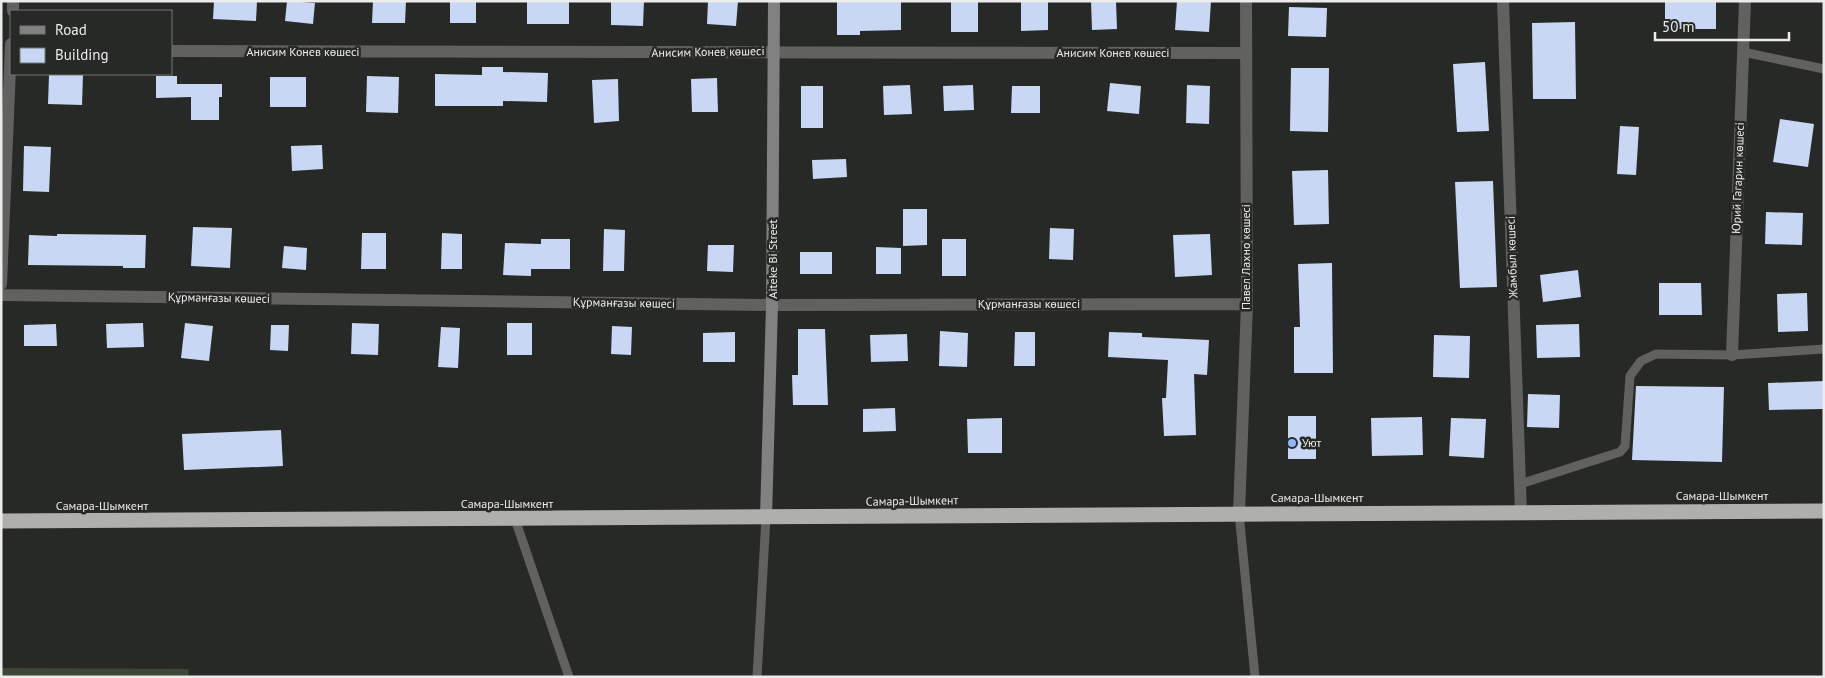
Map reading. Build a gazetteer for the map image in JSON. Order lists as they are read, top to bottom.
{
  "streets": {
    "highway": ["Самара-Шымкент"],
    "main road": ["Aiteke Bi Street"],
    "street": [
      "Анисим Конев көшесі",
      "Юрий Гагарин көшесі",
      "Павел Лахно көшесі",
      "Жамбыл көшесі",
      "Құрманғазы көшесі"
    ]
  },
  "crossings": [
    ["Анисим Конев көшесі", "Павел Лахно көшесі"],
    ["Анисим Конев көшесі", "Aiteke Bi Street"],
    ["Павел Лахно көшесі", "Құрманғазы көшесі"],
    ["Павел Лахно көшесі", "Самара-Шымкент"],
    ["Жамбыл көшесі", "Самара-Шымкент"],
    ["Aiteke Bi Street", "Құрманғазы көшесі"],
    ["Aiteke Bi Street", "Самара-Шымкент"]
  ],
  "places": ["Уют"],
  "legend": ["Road", "Building"],
  "scale_bar": "50 m"
}
